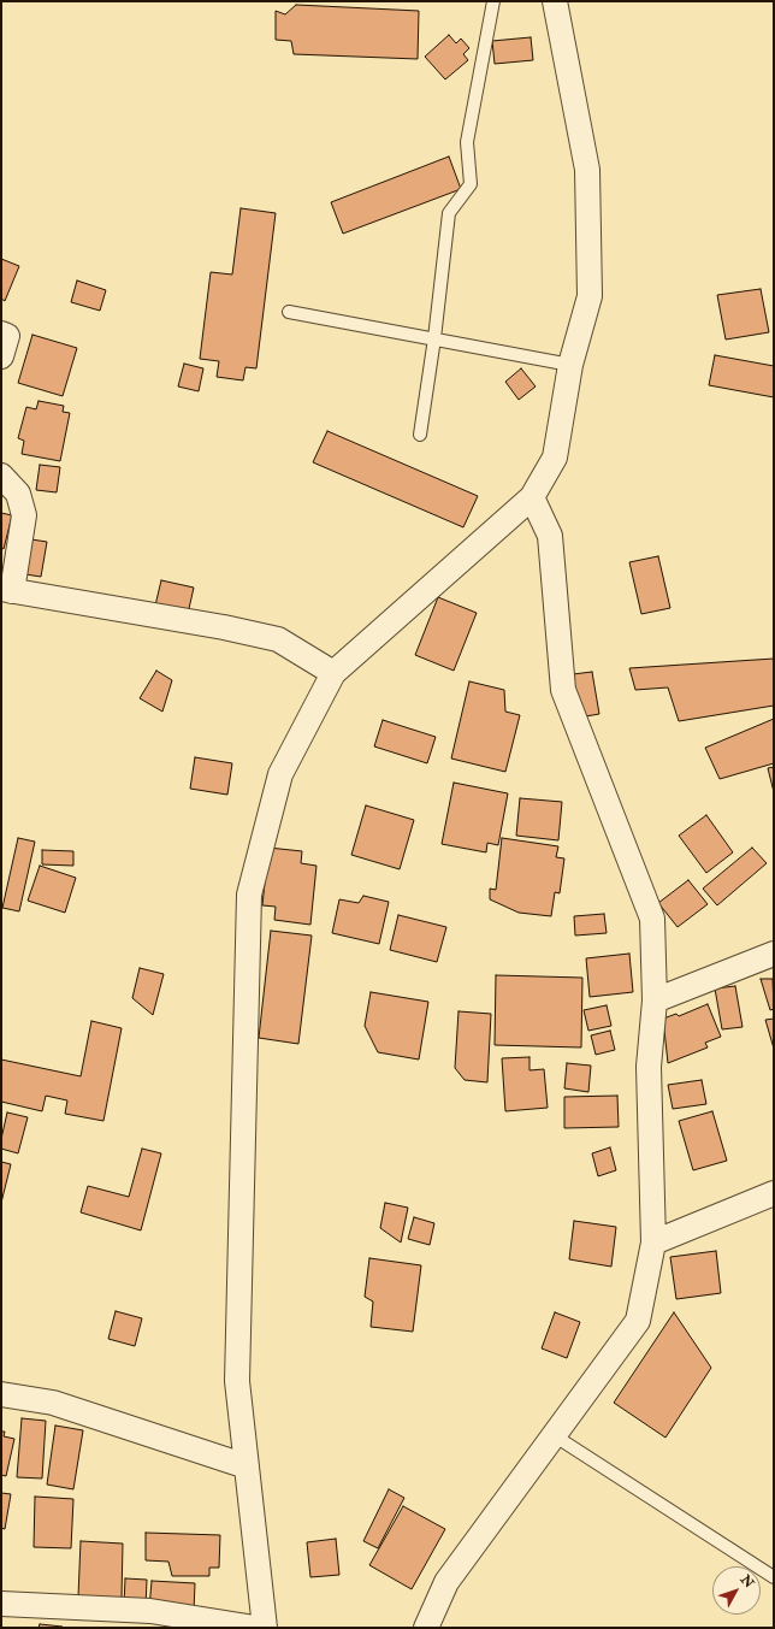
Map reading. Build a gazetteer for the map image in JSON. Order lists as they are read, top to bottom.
{
  "north": "top right"
}
